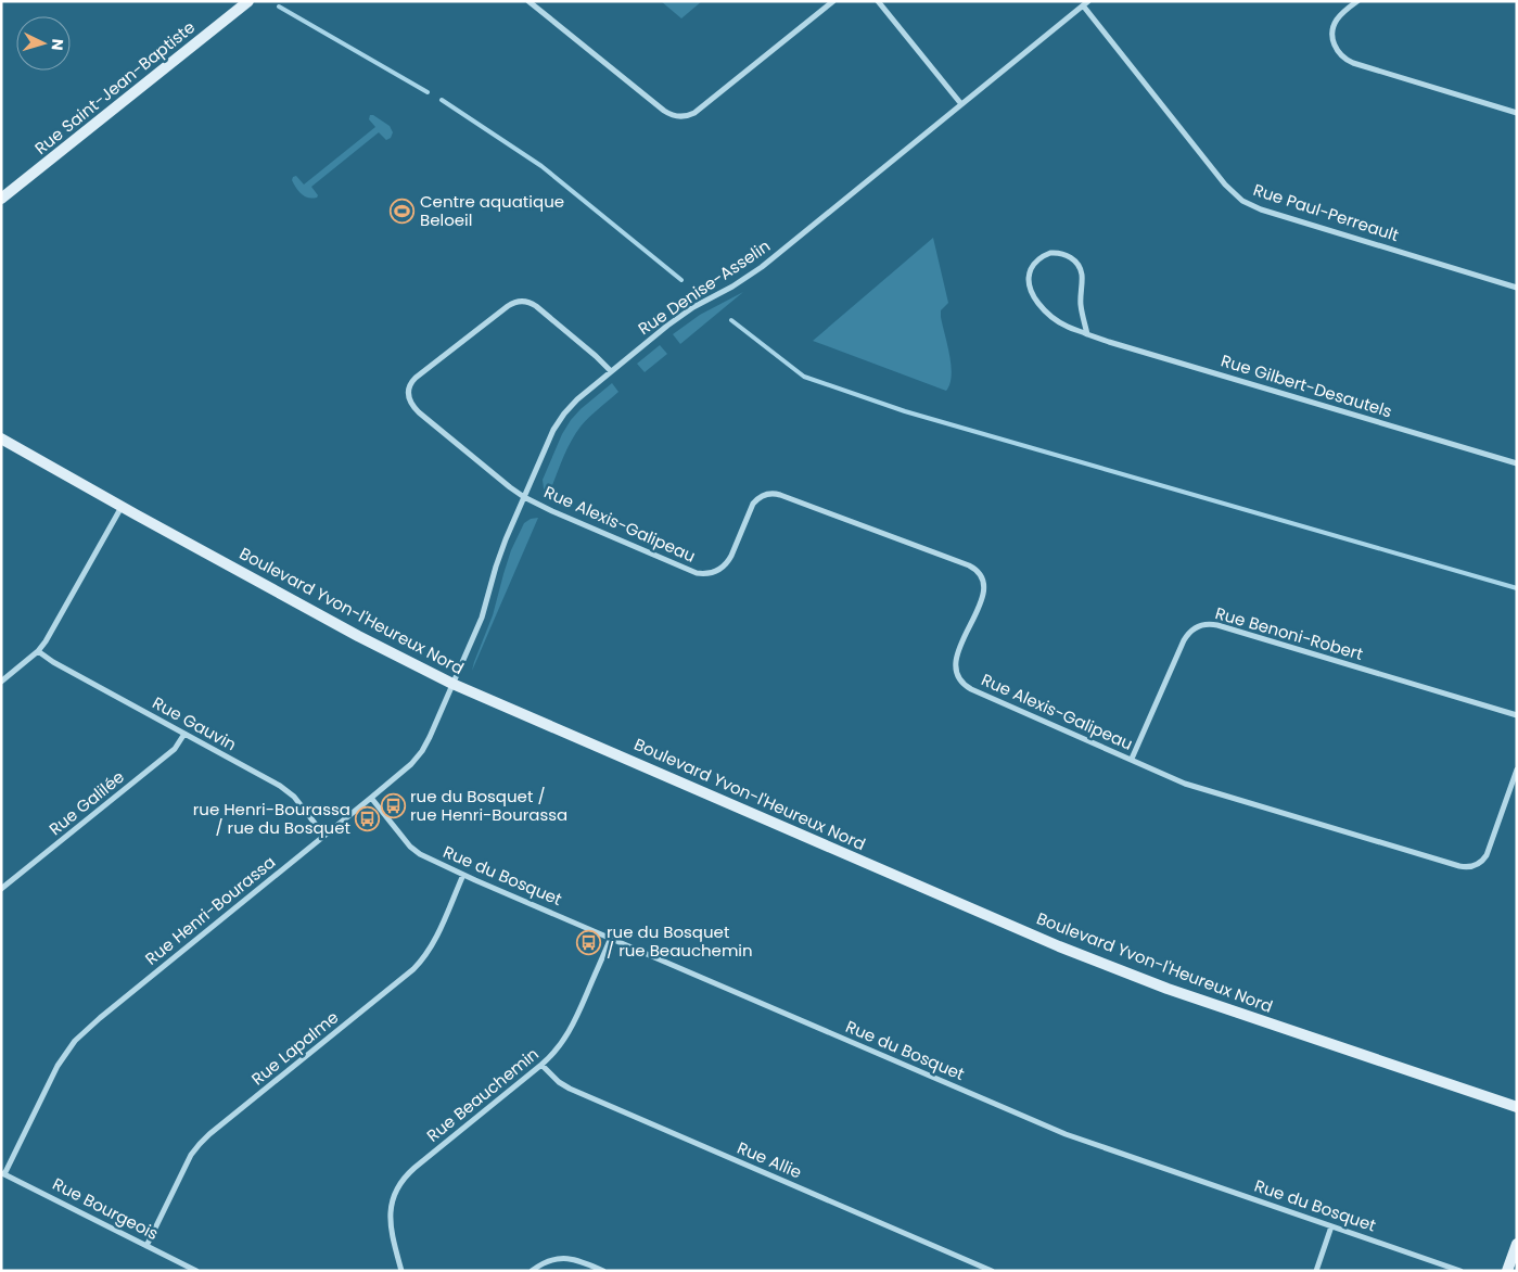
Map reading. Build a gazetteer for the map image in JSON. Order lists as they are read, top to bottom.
{
  "streets": {
    "street": [
      "Rue Saint-Jean-Baptiste",
      "Rue Paul-Perreault",
      "Rue Denise-Asselin",
      "Rue Gilbert-Desautels",
      "Rue Alexis-Galipeau",
      "Boulevard Yvon-l'Heureux Nord",
      "Rue Benoni-Robert",
      "Rue Gauvin",
      "Rue Galilée",
      "Rue du Bosquet",
      "Rue Henri-Bourassa",
      "Rue Lapalme",
      "Rue Beauchemin",
      "Rue Allie",
      "Rue Bourgeois"
    ]
  },
  "crossings": [
    ["Rue Paul-Perreault", "Rue Denise-Asselin"],
    ["Rue Denise-Asselin", "Rue Alexis-Galipeau"],
    ["Rue Denise-Asselin", "Boulevard Yvon-l'Heureux Nord"],
    ["Rue Denise-Asselin", "Rue Henri-Bourassa"],
    ["Rue Alexis-Galipeau", "Rue Benoni-Robert"],
    ["Boulevard Yvon-l'Heureux Nord", "Rue Henri-Bourassa"],
    ["Rue Gauvin", "Rue Galilée"],
    ["Rue Gauvin", "Rue Henri-Bourassa"],
    ["Rue du Bosquet", "Rue Henri-Bourassa"],
    ["Rue du Bosquet", "Rue Lapalme"],
    ["Rue du Bosquet", "Rue Beauchemin"],
    ["Rue Henri-Bourassa", "Rue Bourgeois"],
    ["Rue Lapalme", "Rue Bourgeois"],
    ["Rue Beauchemin", "Rue Allie"]
  ],
  "places": {
    "sports": ["Centre aquatique Beloeil"],
    "bus stop": ["rue du Bosquet / rue Henri-Bourassa", "rue Henri-Bourassa / rue du Bosquet", "rue du Bosquet / rue Beauchemin"]
  },
  "north": "right"
}
